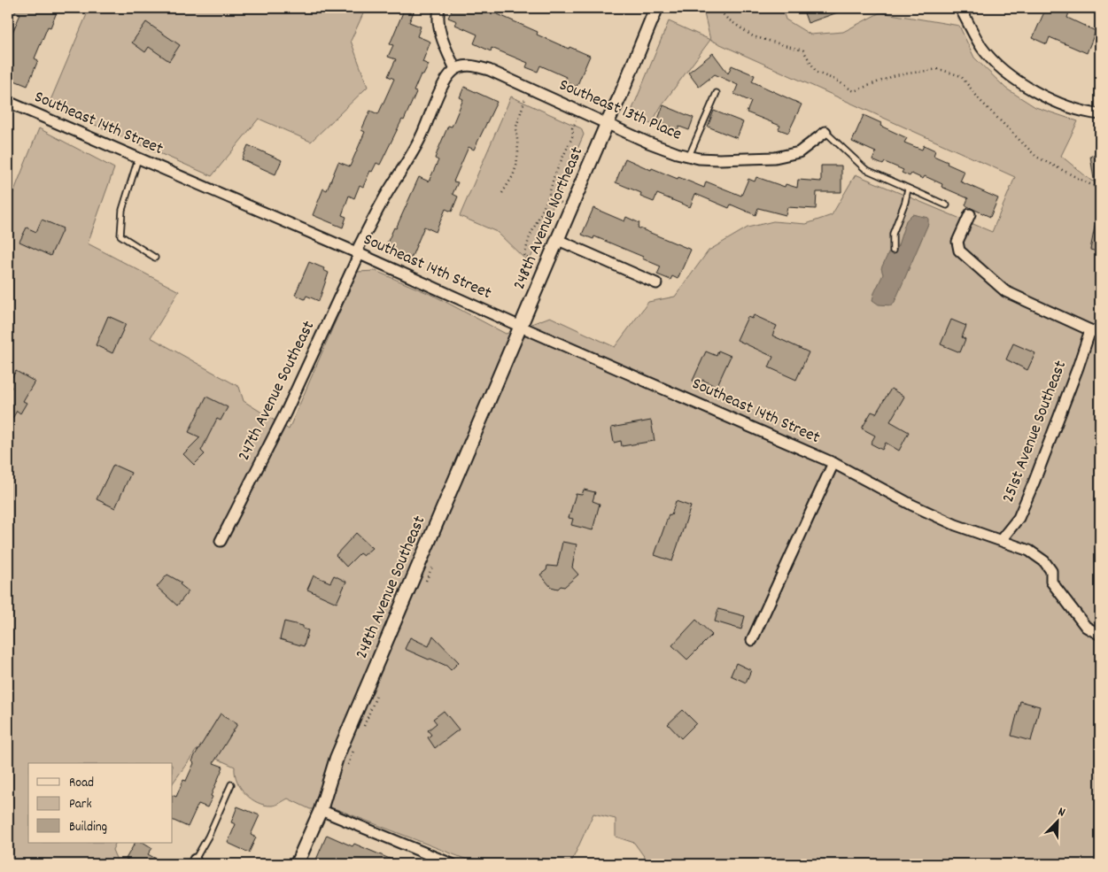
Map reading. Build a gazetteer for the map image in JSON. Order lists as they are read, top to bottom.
{
  "streets": {
    "street": [
      "Southeast 13th Place",
      "Southeast 14th Street",
      "248th Avenue Northeast",
      "247th Avenue Southeast",
      "251st Avenue Southeast",
      "248th Avenue Southeast"
    ]
  },
  "crossings": [
    ["Southeast 13th Place", "248th Avenue Northeast"],
    ["Southeast 13th Place", "247th Avenue Southeast"],
    ["Southeast 14th Street", "248th Avenue Northeast"],
    ["Southeast 14th Street", "247th Avenue Southeast"],
    ["Southeast 14th Street", "251st Avenue Southeast"],
    ["Southeast 14th Street", "248th Avenue Southeast"],
    ["248th Avenue Northeast", "248th Avenue Southeast"]
  ],
  "legend": ["Road", "Park", "Building"],
  "north": "top right"
}
